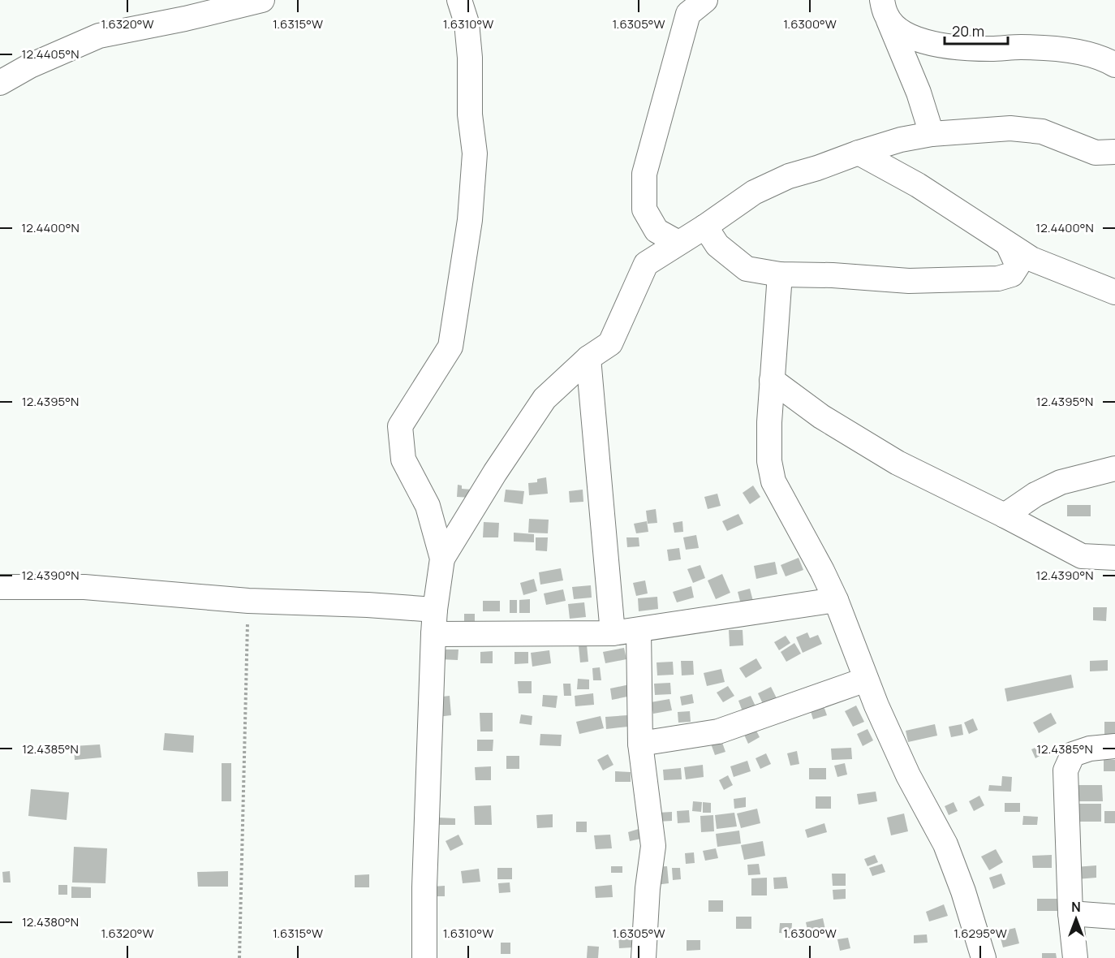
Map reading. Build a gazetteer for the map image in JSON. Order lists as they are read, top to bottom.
{
  "scale_bar": "20 m",
  "north": "top",
  "coordinates": [
    "1.6320°W",
    "1.6315°W",
    "1.6310°W",
    "1.6305°W",
    "1.6300°W",
    "12.4405°N",
    "12.4400°N",
    "12.4395°N",
    "12.4390°N",
    "12.4385°N",
    "12.4380°N",
    "1.6295°W"
  ]
}
